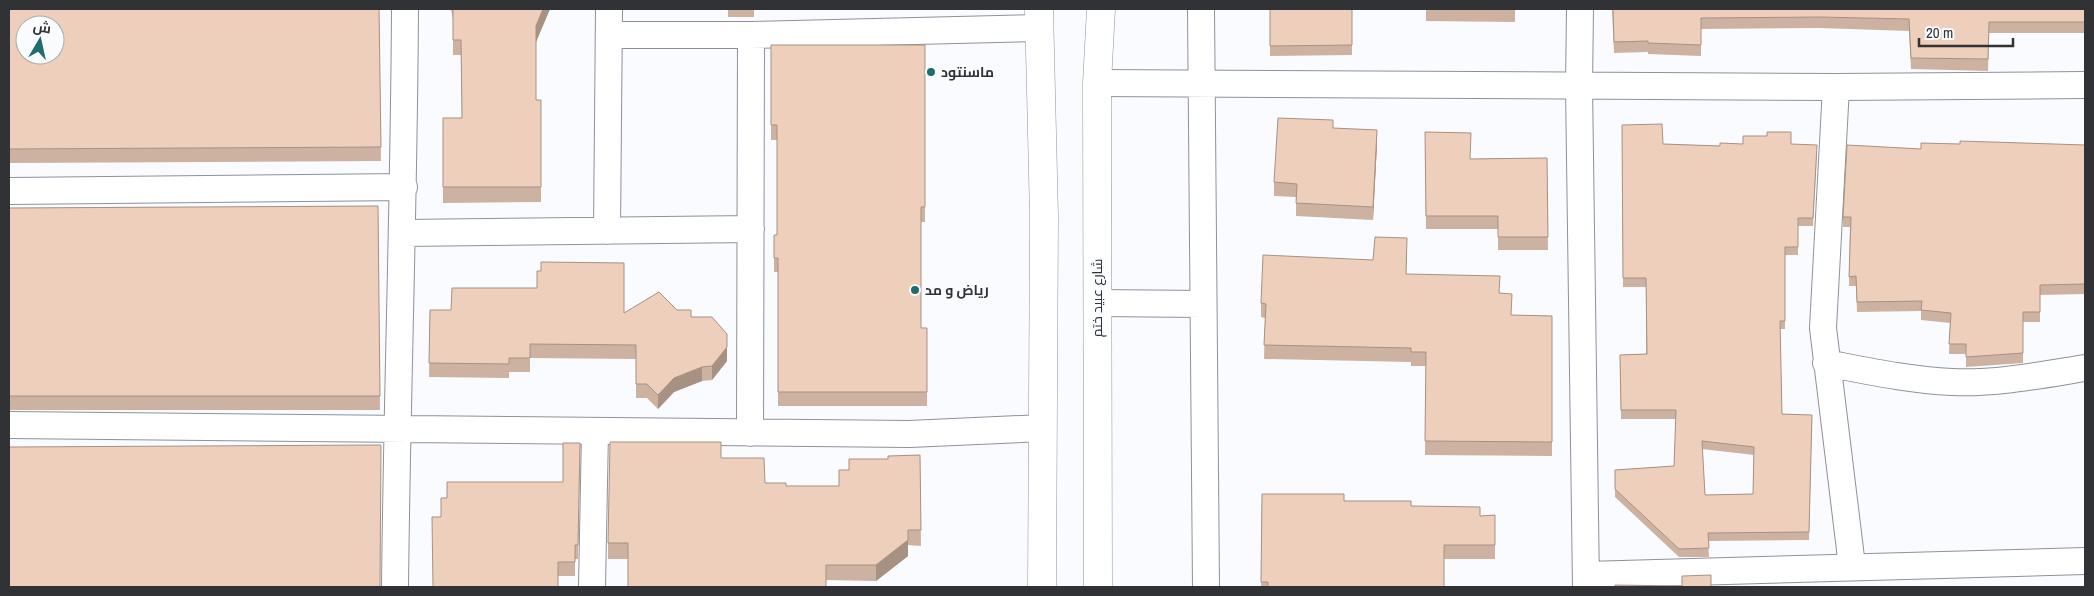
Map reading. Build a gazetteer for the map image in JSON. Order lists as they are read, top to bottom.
{
  "streets": {
    "main road": ["شارع عبيد ختم"]
  },
  "places": ["ماسنتود", "رياض و مد"],
  "scale_bar": "20 m",
  "north": "top"
}
